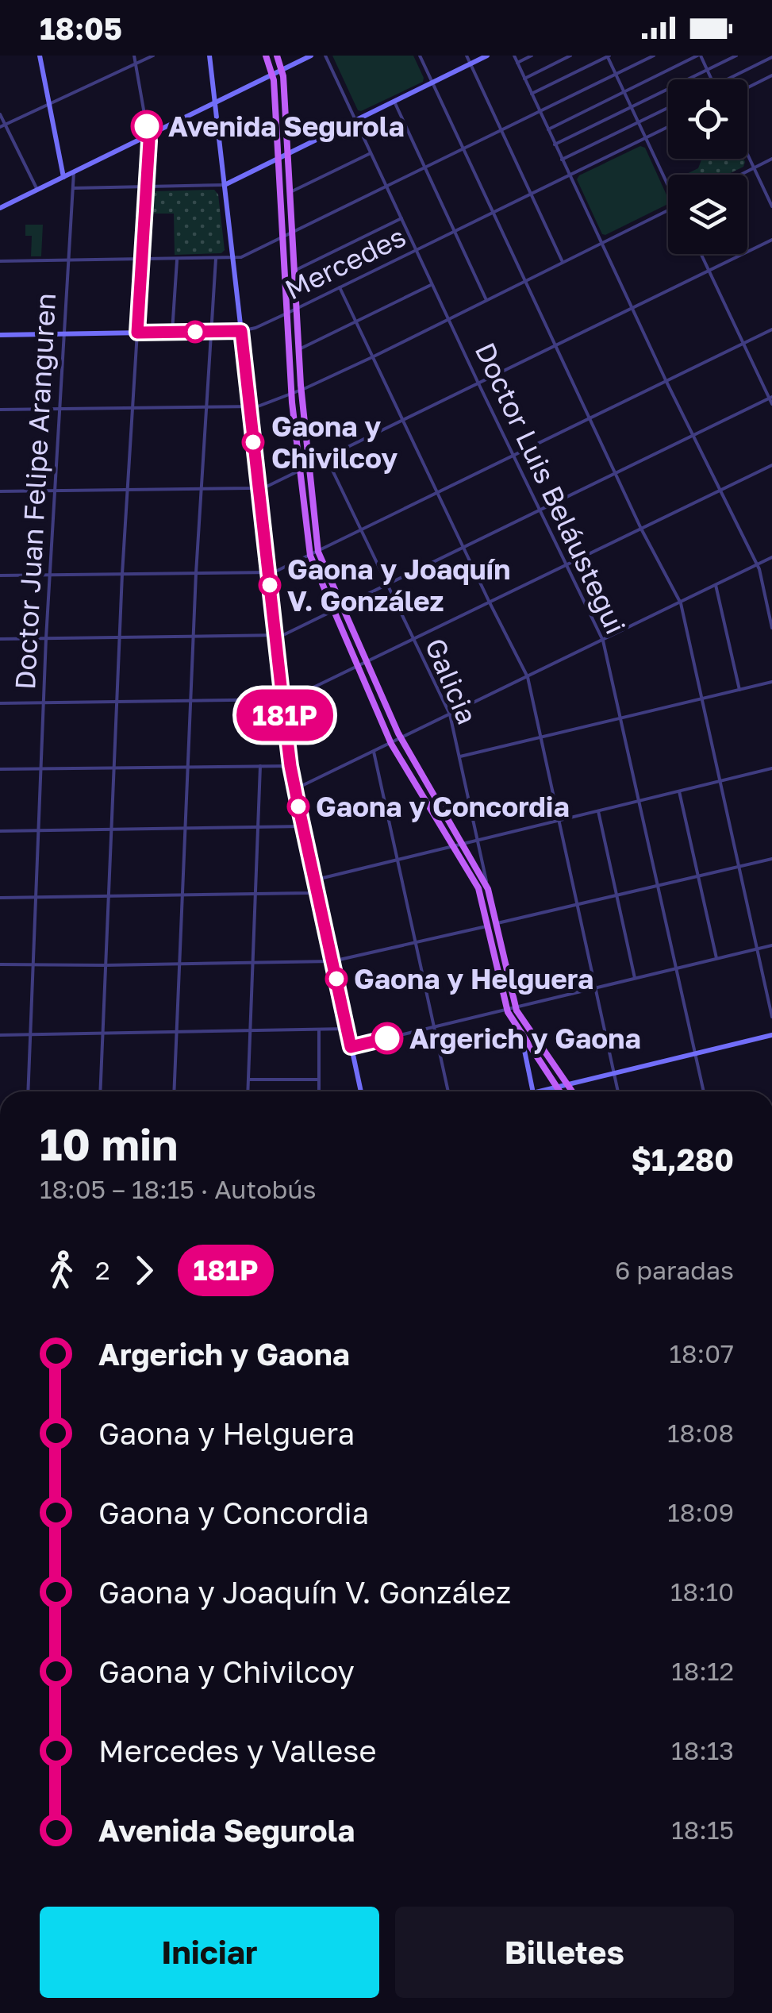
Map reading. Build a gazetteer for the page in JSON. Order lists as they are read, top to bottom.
{
  "streets": {
    "main road": ["Mercedes"],
    "street": ["Doctor Luis Beláustegui", "Doctor Juan Felipe Aranguren", "Galicia"]
  },
  "crossings": [
    ["Mercedes", "Doctor Luis Beláustegui"],
    ["Mercedes", "Doctor Juan Felipe Aranguren"]
  ],
  "places": [
    "Avenida Segurola",
    "Gaona y Chivilcoy",
    "Gaona y Joaquín V. González",
    "Gaona y Concordia",
    "Gaona y Helguera",
    "Argerich y Gaona"
  ],
  "lines": ["bus line 181P"],
  "page": {
    "status": "18:05",
    "on_map": "181P",
    "heading": ["10 min", "18:05 – 18:15 · Autobús", "$1,280"],
    "legs": ["2", "181P", "6 paradas"],
    "list": [
      {
        "name": "Argerich y Gaona",
        "value": "18:07"
      },
      {
        "name": "Gaona y Helguera",
        "value": "18:08"
      },
      {
        "name": "Gaona y Concordia",
        "value": "18:09"
      },
      {
        "name": "Gaona y Joaquín V. González",
        "value": "18:10"
      },
      {
        "name": "Gaona y Chivilcoy",
        "value": "18:12"
      },
      {
        "name": "Mercedes y Vallese",
        "value": "18:13"
      },
      {
        "name": "Avenida Segurola",
        "value": "18:15"
      }
    ],
    "buttons": ["Iniciar", "Billetes"]
  }
}
